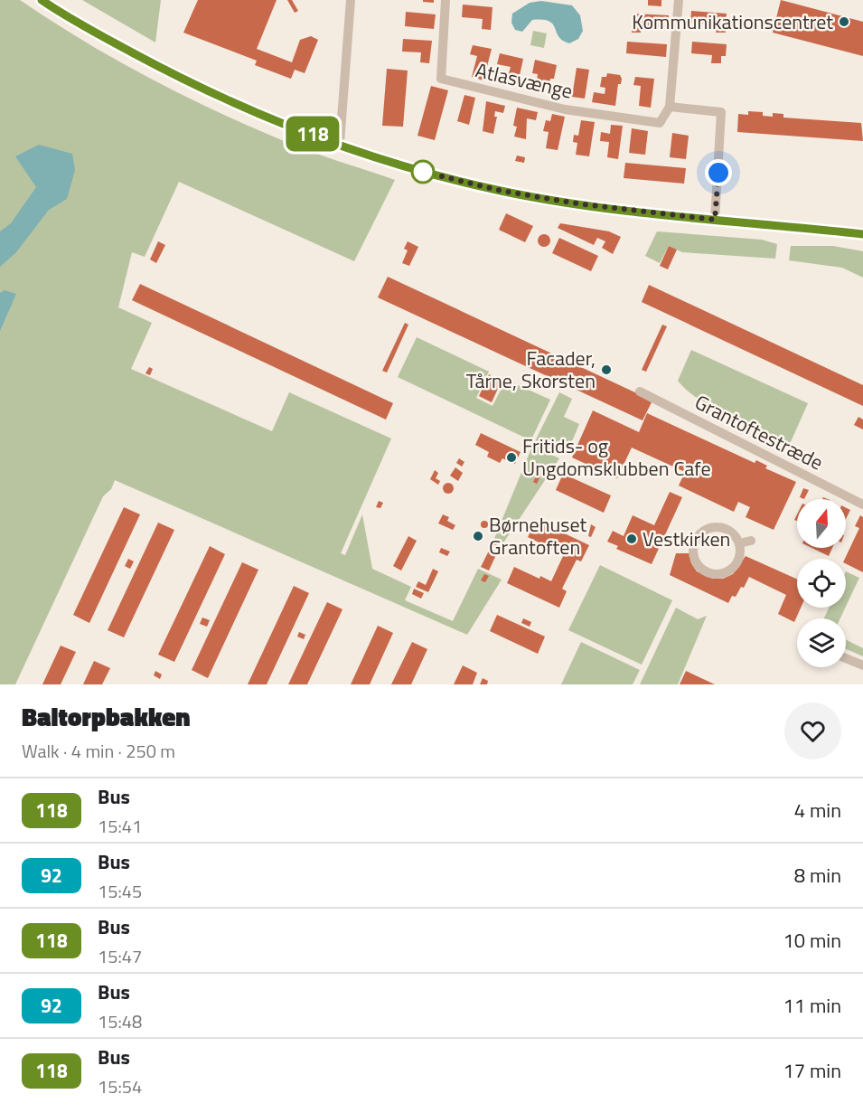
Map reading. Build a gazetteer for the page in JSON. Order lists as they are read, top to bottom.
{
  "streets": {
    "street": ["Atlasvænge", "Grantoftestræde"]
  },
  "places": [
    "Kommunikationscentret",
    "Facader, Tårne, Skorsten",
    "Fritids- og Ungdomsklubben Cafe",
    "Børnehuset Grantoften",
    "Vestkirken"
  ],
  "lines": ["bus line 118"],
  "north": "top",
  "page": {
    "on_map": "118",
    "heading": ["Baltorpbakken", "Walk · 4 min · 250 m"],
    "list": [
      {
        "mark": "118",
        "name": "Bus",
        "note": "15:41",
        "value": "4 min"
      },
      {
        "mark": "92",
        "name": "Bus",
        "note": "15:45",
        "value": "8 min"
      },
      {
        "mark": "118",
        "name": "Bus",
        "note": "15:47",
        "value": "10 min"
      },
      {
        "mark": "92",
        "name": "Bus",
        "note": "15:48",
        "value": "11 min"
      },
      {
        "mark": "118",
        "name": "Bus",
        "note": "15:54",
        "value": "17 min"
      }
    ]
  }
}
